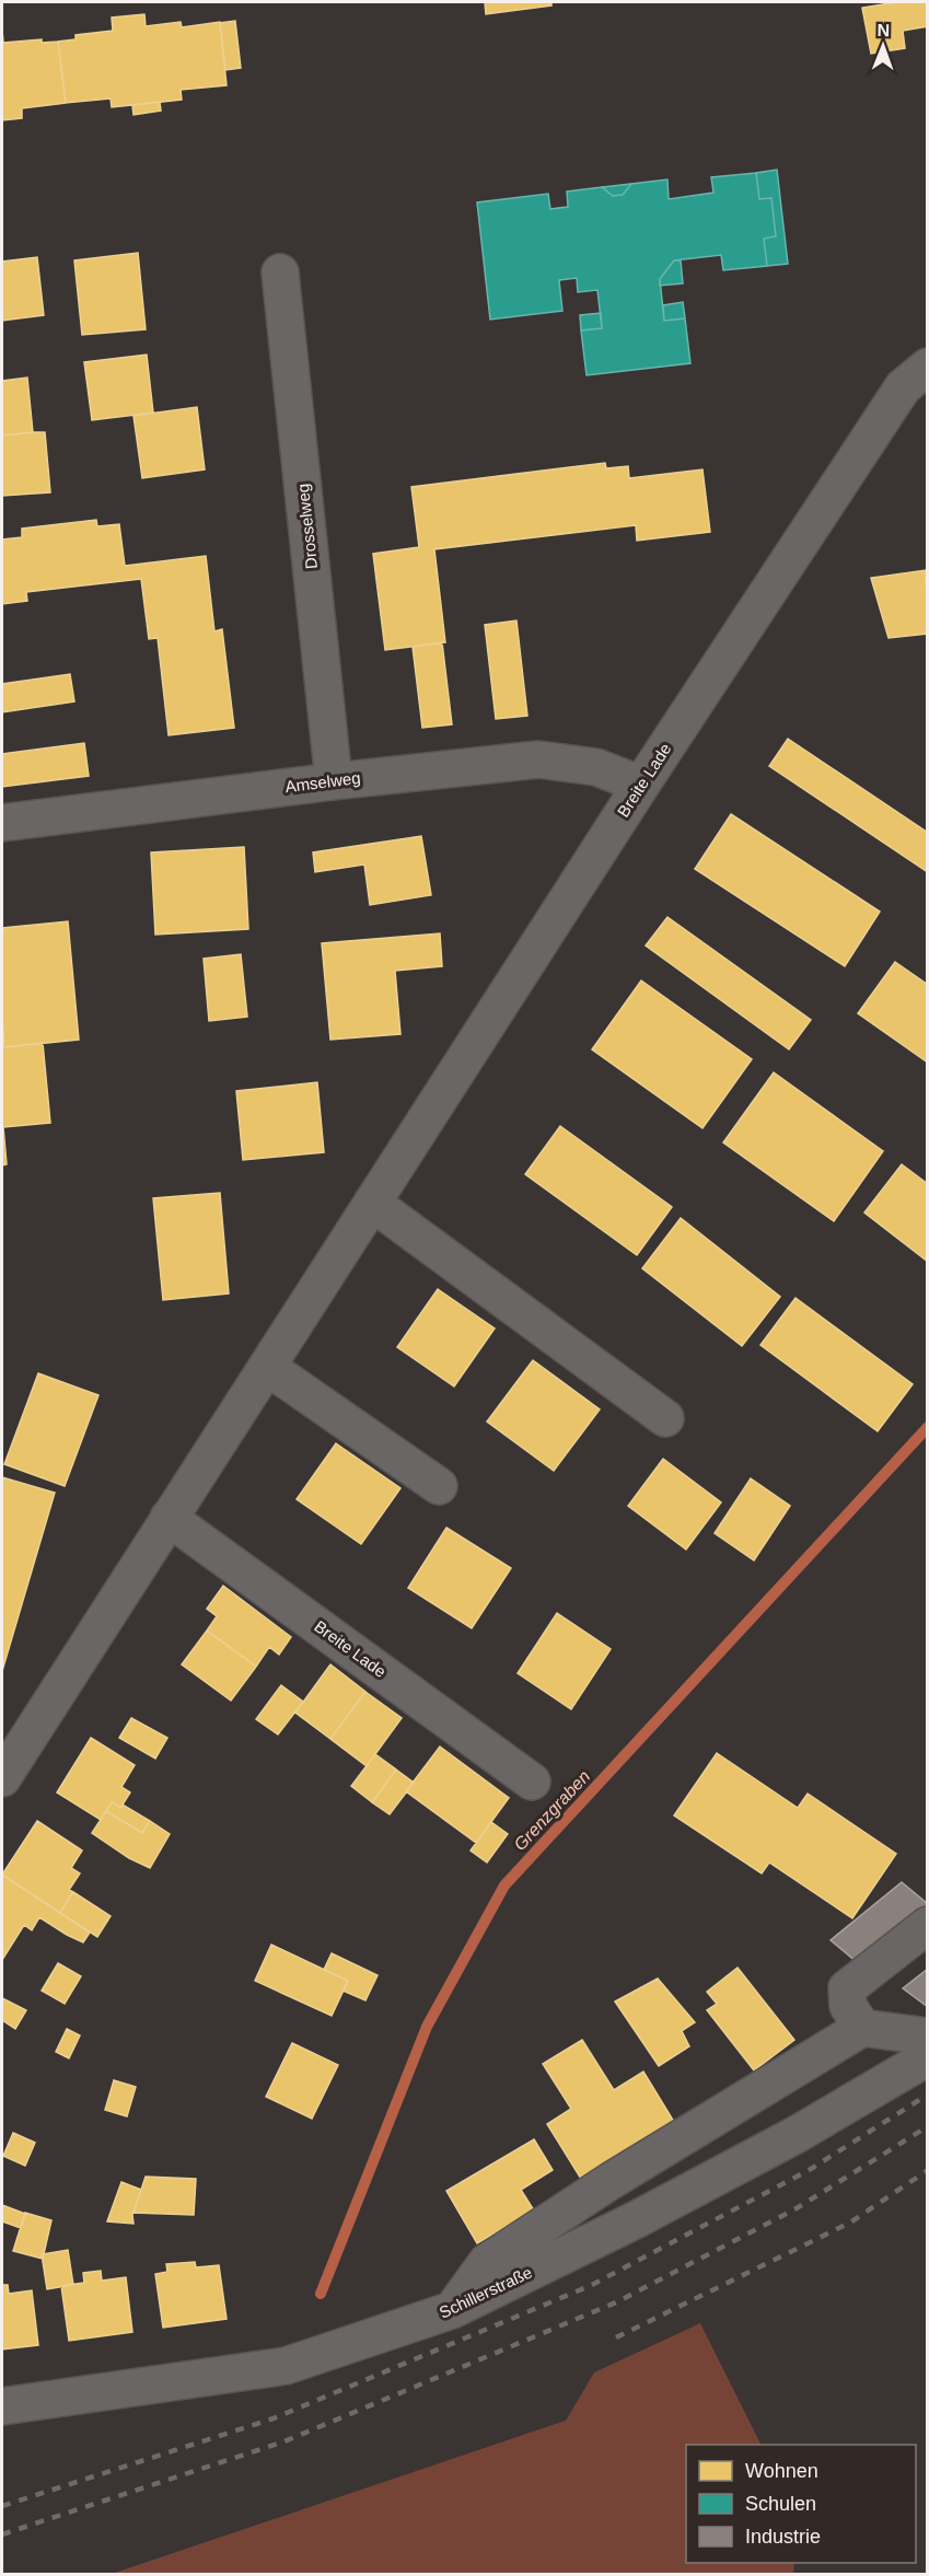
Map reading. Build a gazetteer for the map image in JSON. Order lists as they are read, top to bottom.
{
  "streets": {
    "street": [
      "Drosselweg",
      "Breite Lade",
      "Amselweg",
      "Schillerstraße"
    ]
  },
  "crossings": [
    ["Drosselweg", "Amselweg"],
    ["Breite Lade", "Amselweg"]
  ],
  "water": ["Grenzgraben"],
  "legend": ["Wohnen", "Schulen", "Industrie"],
  "north": "top"
}
